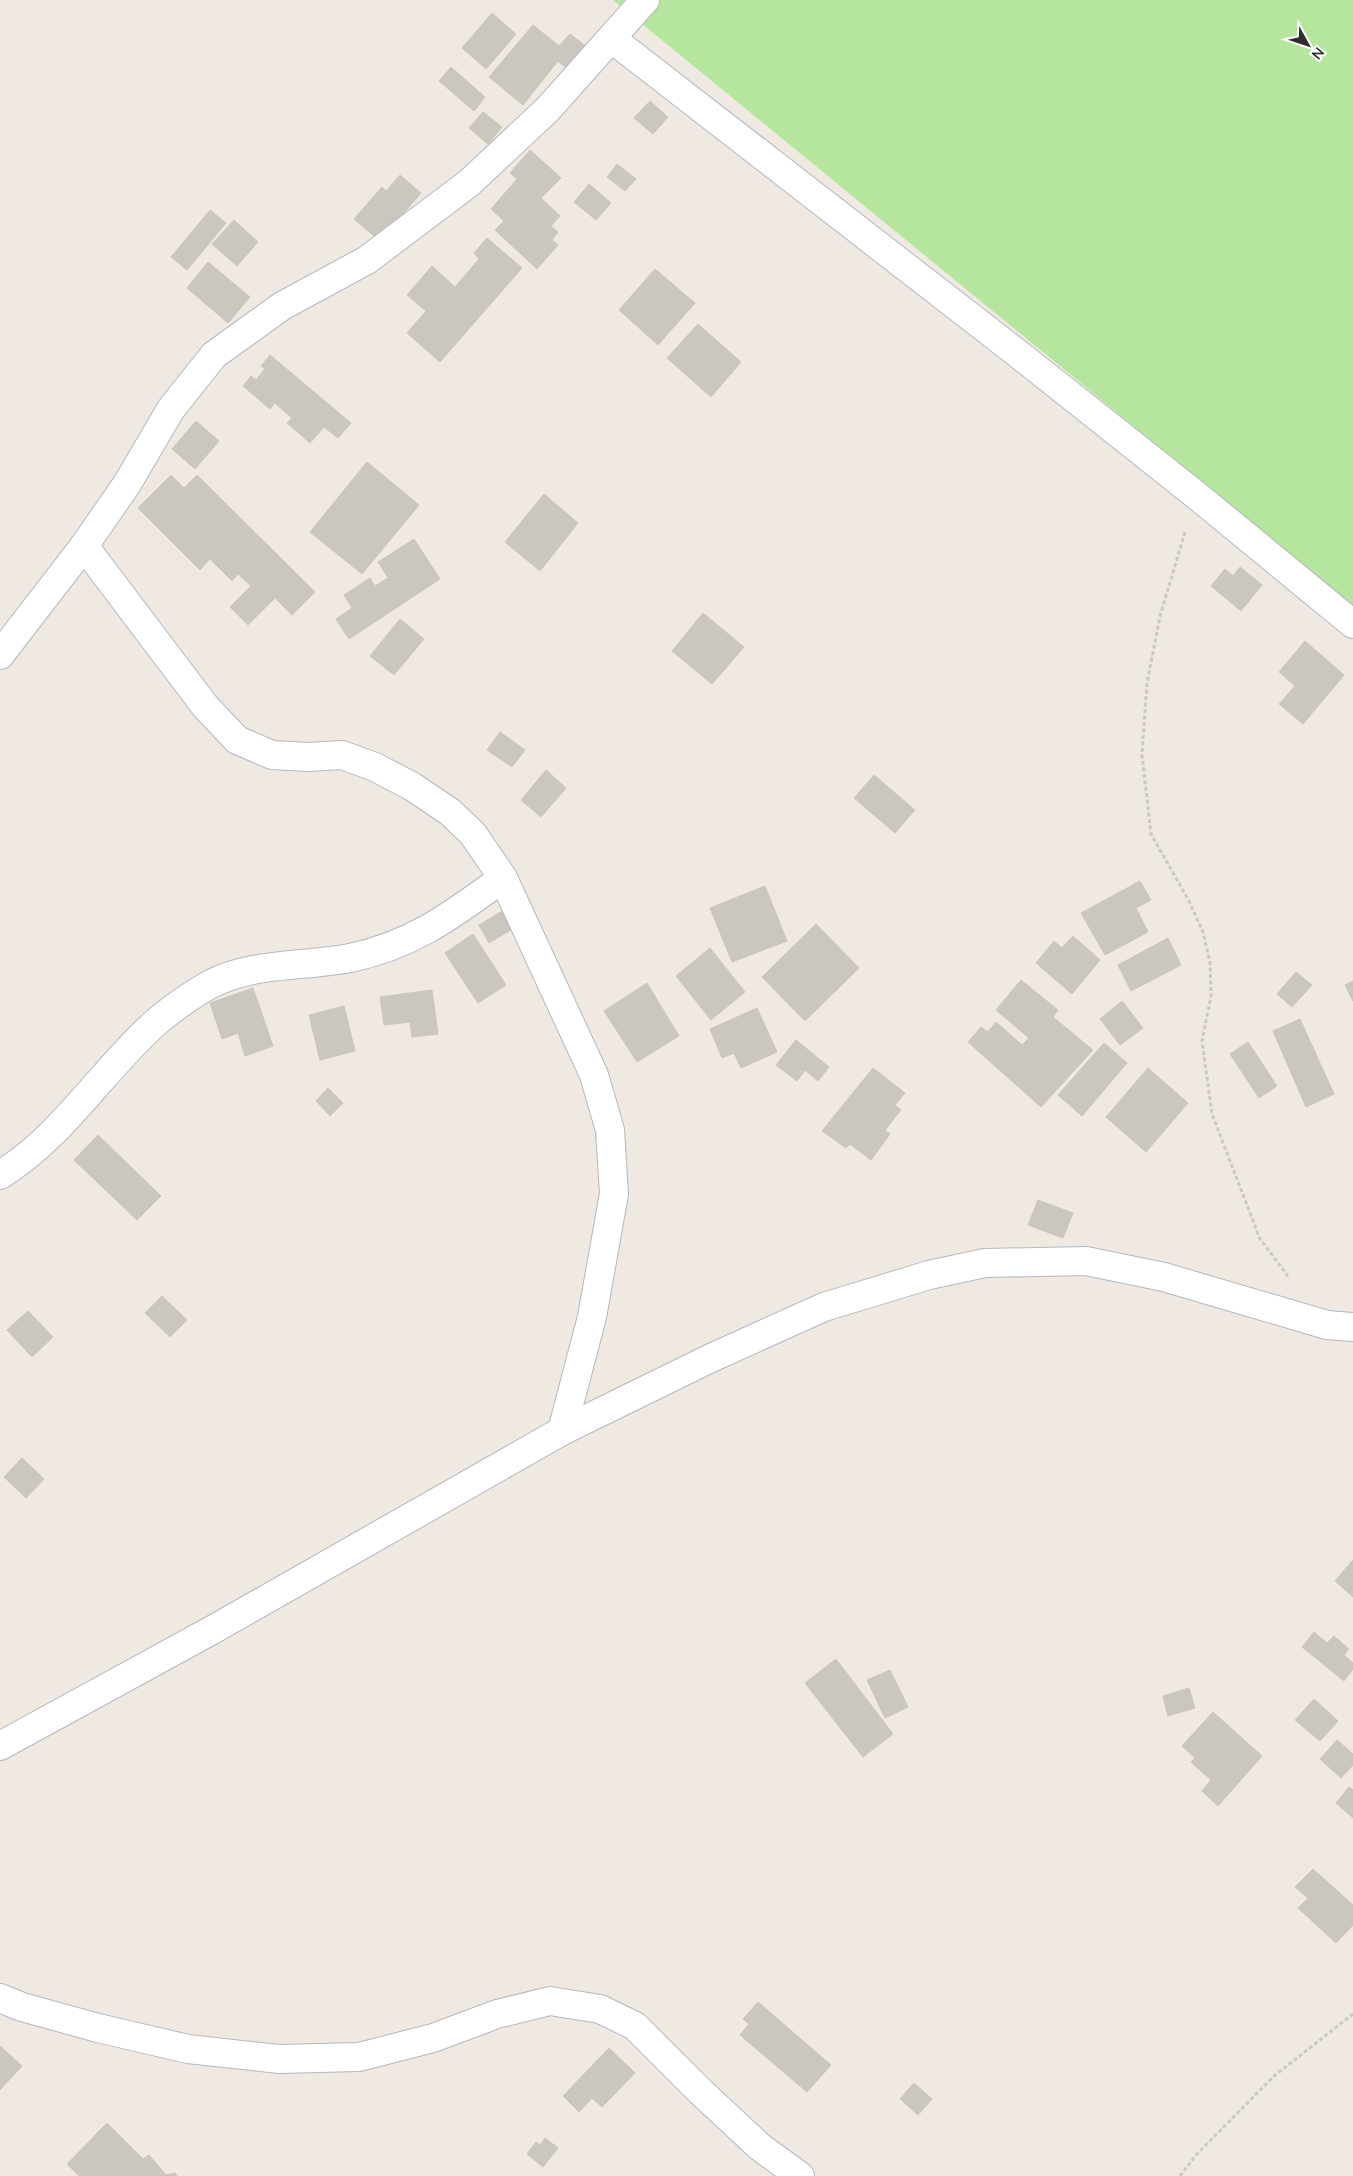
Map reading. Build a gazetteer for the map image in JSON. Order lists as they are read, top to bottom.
{
  "north": "bottom right"
}
